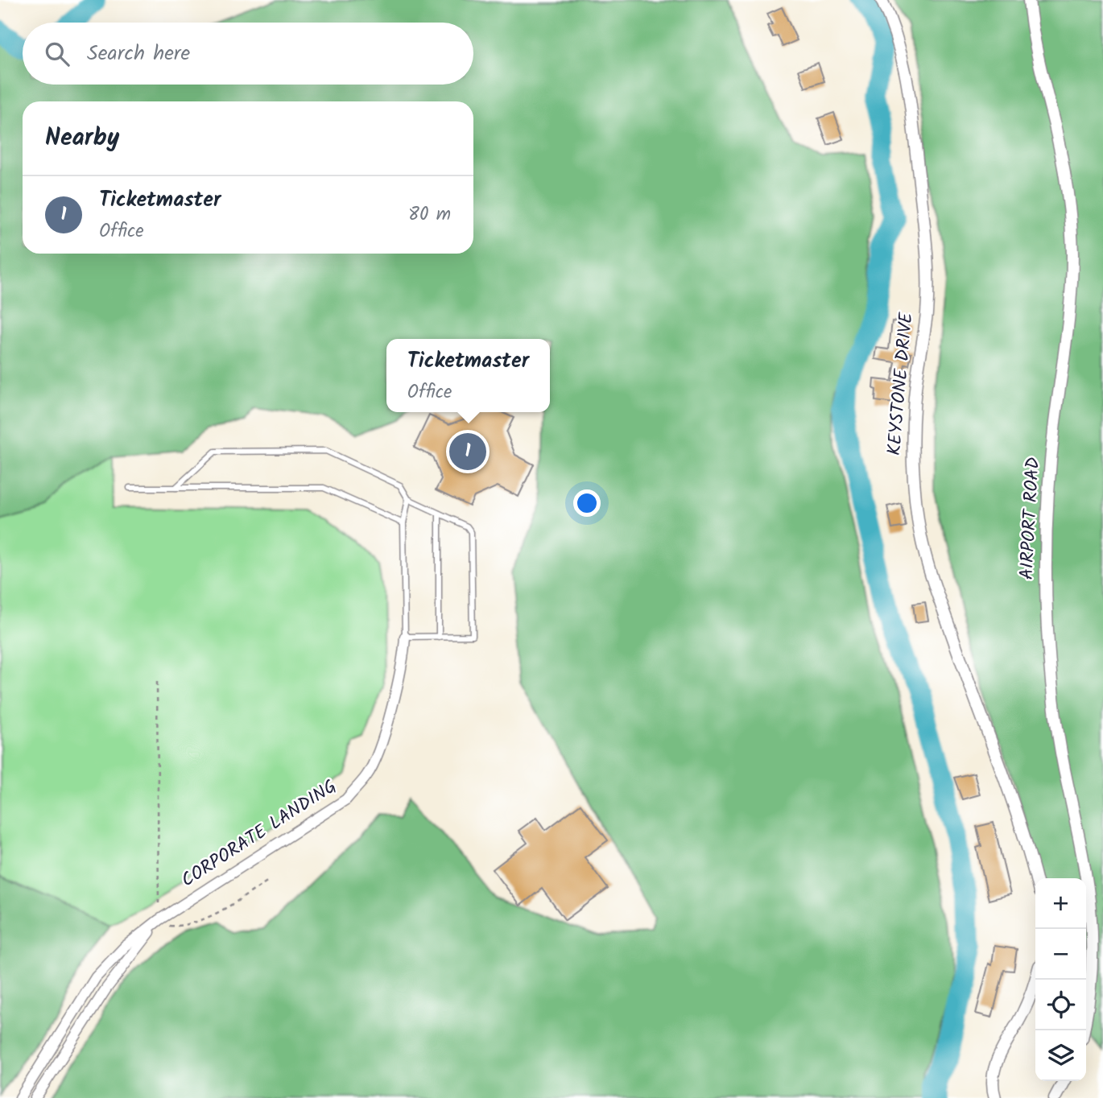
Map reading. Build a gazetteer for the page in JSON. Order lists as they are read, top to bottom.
{
  "streets": {
    "street": ["KEYSTONE DRIVE", "AIRPORT ROAD", "CORPORATE LANDING"]
  },
  "page": {
    "search": "Search here",
    "heading": "Nearby",
    "list": [
      {
        "mark": "1",
        "name": "Ticketmaster",
        "note": "Office",
        "value": "80 m"
      }
    ],
    "popup": ["Ticketmaster", "Office"],
    "pins": "1",
    "map_buttons": ["+", "−"]
  }
}
